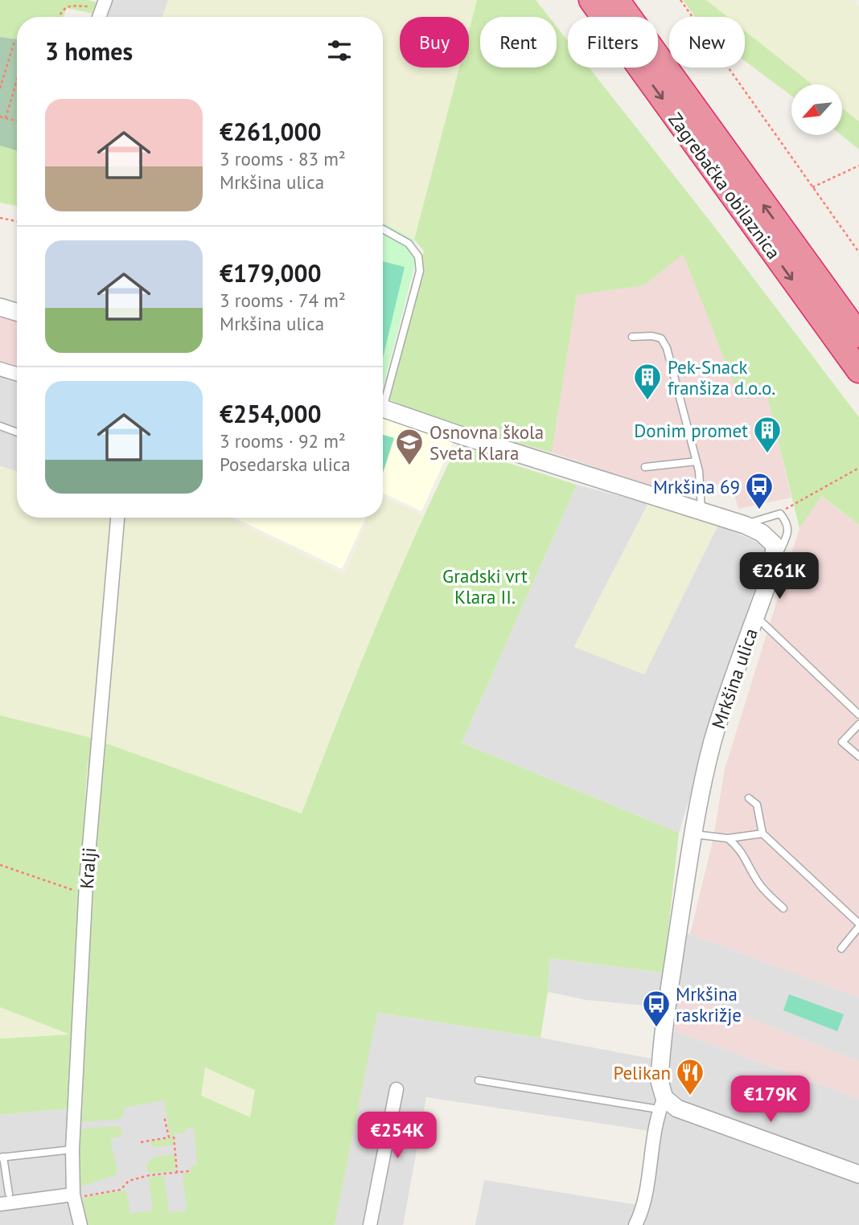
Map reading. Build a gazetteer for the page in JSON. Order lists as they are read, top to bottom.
{
  "streets": {
    "highway": ["Zagrebačka obilaznica"],
    "street": ["Mrkšina ulica", "Kralji"]
  },
  "parks": ["Gradski vrt Klara II."],
  "places": {
    "building": ["Pek-Snack franšiza d.o.o.", "Donim promet"],
    "school or university": ["Osnovna škola Sveta Klara"],
    "bus stop": ["Mrkšina 69", "Mrkšina raskrižje"],
    "restaurant": ["Pelikan"]
  },
  "north": "bottom left",
  "page": {
    "chip": [
      "Buy",
      "Rent",
      "Filters",
      "New"
    ],
    "heading": "3 homes",
    "list": [
      {
        "name": "€261,000",
        "note": "3 rooms · 83 m² · Mrkšina ulica"
      },
      {
        "name": "€179,000",
        "note": "3 rooms · 74 m² · Mrkšina ulica"
      },
      {
        "name": "€254,000",
        "note": "3 rooms · 92 m² · Posedarska ulica"
      }
    ],
    "price": ["€261K", "€179K", "€254K"]
  }
}
